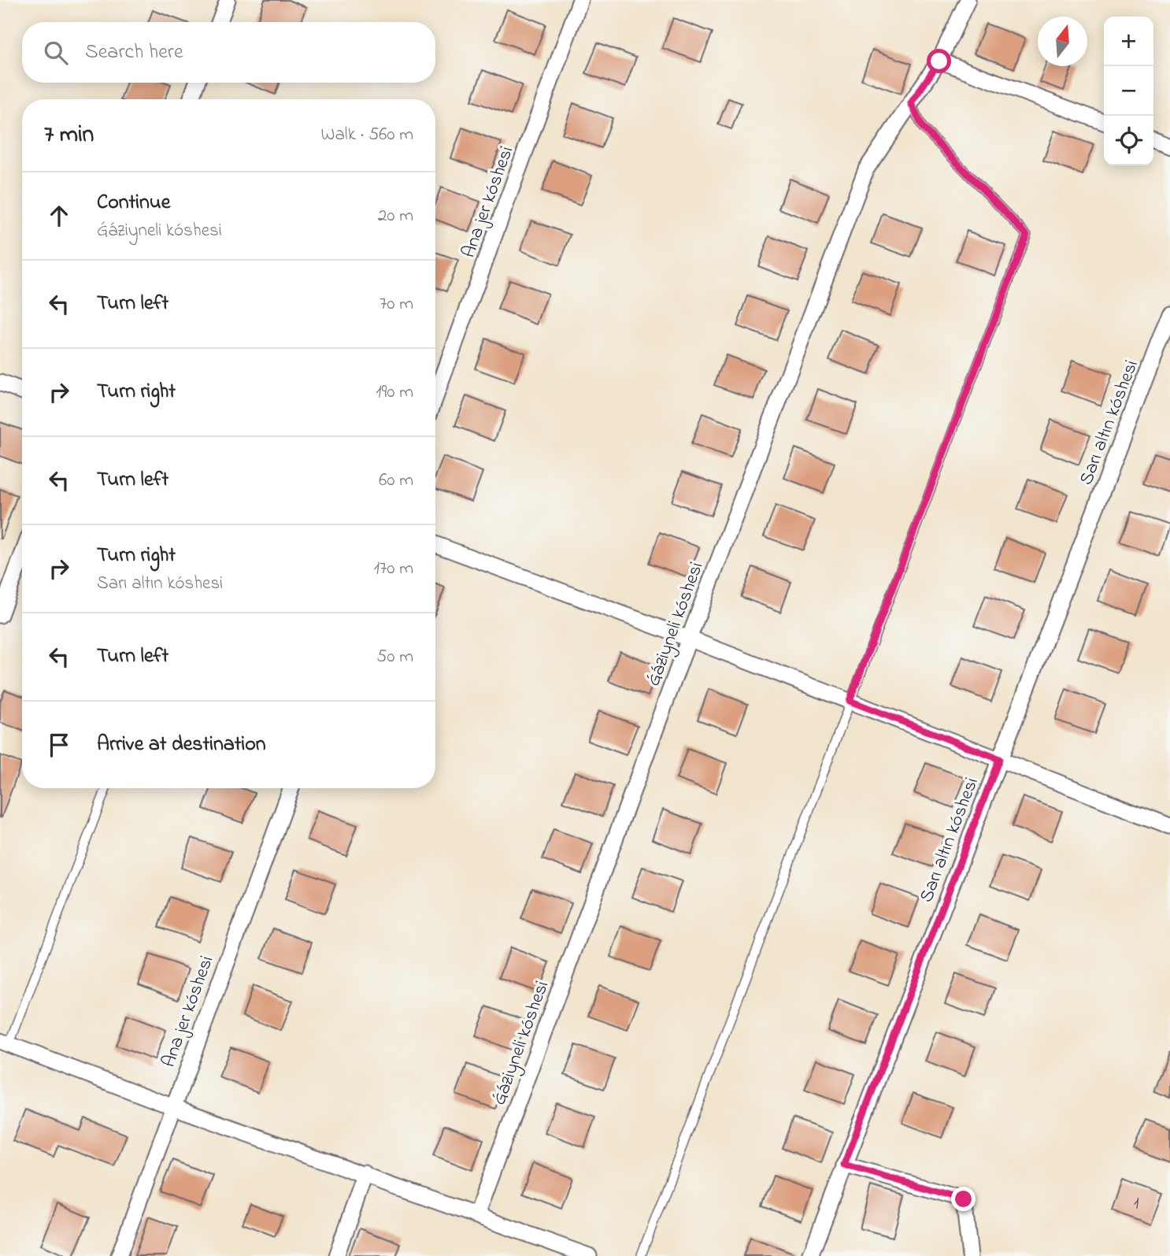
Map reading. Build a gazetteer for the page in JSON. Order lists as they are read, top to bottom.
{
  "streets": {
    "street": ["Ana jer kóshesi", "Sarı altın kóshesi", "Ǵáziyneli kóshesi"]
  },
  "house_numbers": ["1"],
  "north": "top",
  "page": {
    "map_buttons": ["+", "−"],
    "search": "Search here",
    "heading": ["7 min", "Walk · 560 m"],
    "list": [
      ["Continue", "Ǵáziyneli kóshesi", "20 m"],
      ["Turn left", "70 m"],
      ["Turn right", "190 m"],
      ["Turn left", "60 m"],
      ["Turn right", "Sarı altın kóshesi", "170 m"],
      ["Turn left", "50 m"],
      "Arrive at destination"
    ]
  }
}
